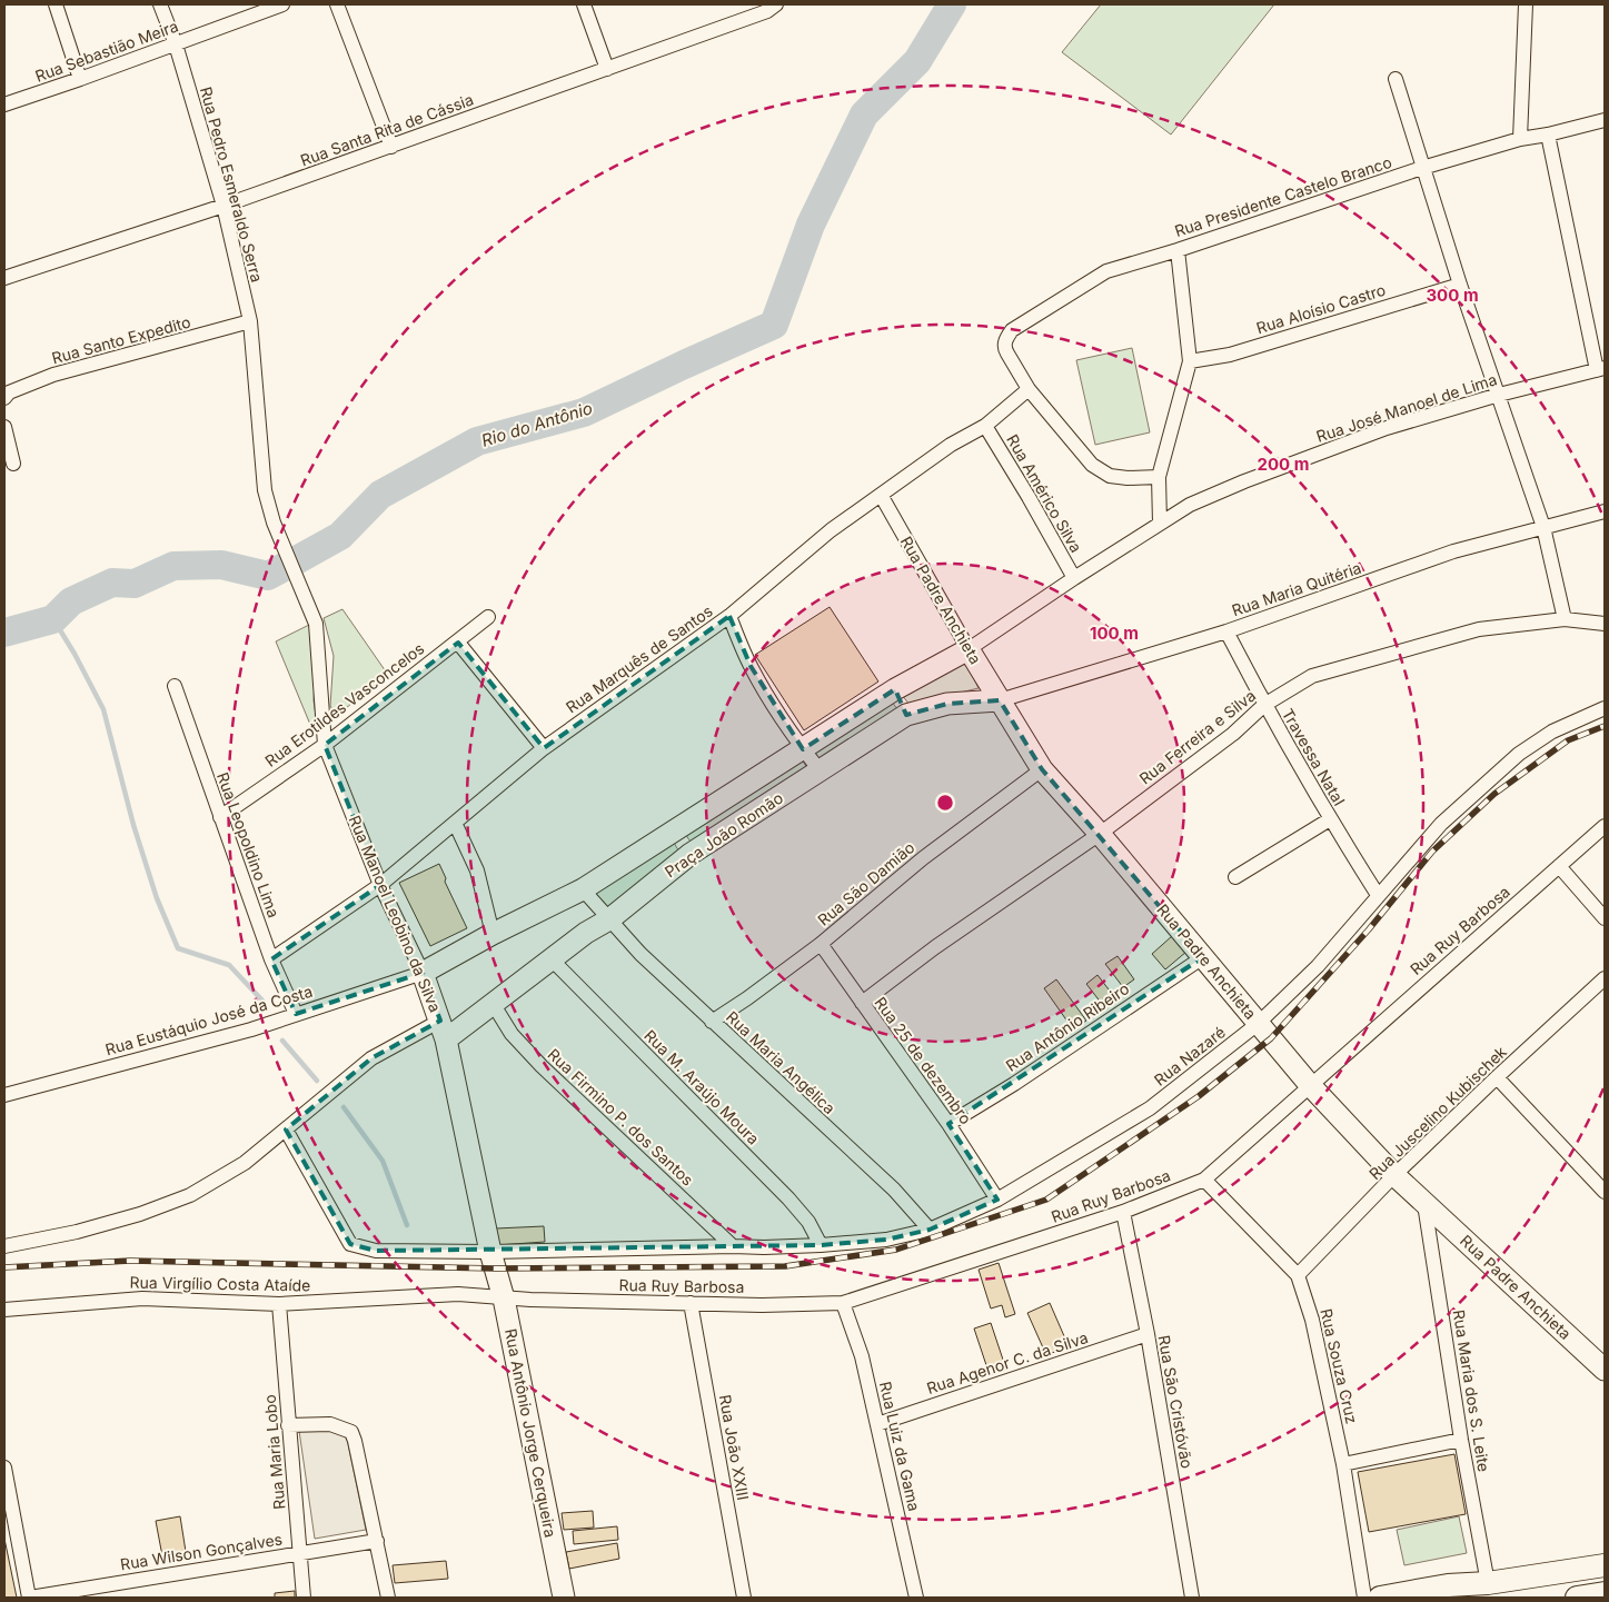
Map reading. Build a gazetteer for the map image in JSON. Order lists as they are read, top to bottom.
{
  "streets": {
    "street": [
      "Rua Sebastião Meira",
      "Rua Santa Rita de Cássia",
      "Rua Pedro Esmeraldo Serra",
      "Rua Presidente Castelo Branco",
      "Rua Aloísio Castro",
      "Rua Santo Expedito",
      "Rua José Manoel de Lima",
      "Rua Américo Silva",
      "Rua Maria Quitéria",
      "Rua Padre Anchieta",
      "Rua Marquês de Santos",
      "Rua Erotildes Vasconcelos",
      "Rua Ferreira e Silva",
      "Travessa Natal",
      "Praça João Romão",
      "Rua Leopoldino Lima",
      "Rua São Damião",
      "Rua Manoel Leobino da Silva",
      "Rua Ruy Barbosa",
      "Rua Eustáquio José da Costa",
      "Rua Antônio Ribeiro",
      "Rua Nazaré",
      "Rua 25 de dezembro",
      "Rua Maria Angélica",
      "Rua M. Araújo Moura",
      "Rua Juscelino Kubischek",
      "Rua Firmino P. dos Santos",
      "Rua Virgílio Costa Ataíde",
      "Rua Agenor C. da Silva",
      "Rua Souza Cruz",
      "Rua Maria dos S. Leite",
      "Rua São Cristóvão",
      "Rua Antônio Jorge Cerqueira",
      "Rua Luiz da Gama",
      "Rua João XXIII",
      "Rua Maria Lobo",
      "Rua Wilson Gonçalves"
    ]
  },
  "crossings": [
    ["Rua Sebastião Meira", "Rua Pedro Esmeraldo Serra"],
    ["Rua Santa Rita de Cássia", "Rua Pedro Esmeraldo Serra"],
    ["Rua Pedro Esmeraldo Serra", "Rua Santo Expedito"],
    ["Rua Pedro Esmeraldo Serra", "Rua Manoel Leobino da Silva"],
    ["Rua Presidente Castelo Branco", "Rua Marquês de Santos"],
    ["Rua José Manoel de Lima", "Rua Américo Silva"],
    ["Rua José Manoel de Lima", "Rua Padre Anchieta"],
    ["Rua José Manoel de Lima", "Praça João Romão"],
    ["Rua Américo Silva", "Rua Marquês de Santos"],
    ["Rua Maria Quitéria", "Rua Padre Anchieta"],
    ["Rua Maria Quitéria", "Travessa Natal"],
    ["Rua Maria Quitéria", "Praça João Romão"],
    ["Rua Padre Anchieta", "Rua Marquês de Santos"],
    ["Rua Padre Anchieta", "Rua Ferreira e Silva"],
    ["Rua Padre Anchieta", "Praça João Romão"],
    ["Rua Padre Anchieta", "Rua São Damião"],
    ["Rua Padre Anchieta", "Rua Ruy Barbosa"],
    ["Rua Padre Anchieta", "Rua Antônio Ribeiro"],
    ["Rua Padre Anchieta", "Rua Nazaré"],
    ["Rua Padre Anchieta", "Rua Juscelino Kubischek"],
    ["Rua Padre Anchieta", "Rua Maria dos S. Leite"],
    ["Rua Marquês de Santos", "Rua Leopoldino Lima"],
    ["Rua Marquês de Santos", "Rua Manoel Leobino da Silva"],
    ["Rua Erotildes Vasconcelos", "Rua Leopoldino Lima"],
    ["Rua Erotildes Vasconcelos", "Rua Manoel Leobino da Silva"],
    ["Rua Ferreira e Silva", "Travessa Natal"],
    ["Rua Ferreira e Silva", "Rua 25 de dezembro"],
    ["Travessa Natal", "Rua Nazaré"],
    ["Praça João Romão", "Rua Manoel Leobino da Silva"],
    ["Praça João Romão", "Rua Eustáquio José da Costa"],
    ["Praça João Romão", "Rua Maria Angélica"],
    ["Praça João Romão", "Rua M. Araújo Moura"],
    ["Praça João Romão", "Rua Firmino P. dos Santos"],
    ["Rua Leopoldino Lima", "Rua Eustáquio José da Costa"],
    ["Rua São Damião", "Rua 25 de dezembro"],
    ["Rua São Damião", "Rua Maria Angélica"],
    ["Rua Manoel Leobino da Silva", "Rua Eustáquio José da Costa"],
    ["Rua Manoel Leobino da Silva", "Rua Nazaré"],
    ["Rua Manoel Leobino da Silva", "Rua Antônio Jorge Cerqueira"],
    ["Rua Ruy Barbosa", "Rua Virgílio Costa Ataíde"],
    ["Rua Ruy Barbosa", "Rua Souza Cruz"],
    ["Rua Ruy Barbosa", "Rua São Cristóvão"],
    ["Rua Ruy Barbosa", "Rua Antônio Jorge Cerqueira"],
    ["Rua Ruy Barbosa", "Rua Luiz da Gama"],
    ["Rua Ruy Barbosa", "Rua João XXIII"],
    ["Rua Antônio Ribeiro", "Rua 25 de dezembro"],
    ["Rua Nazaré", "Rua 25 de dezembro"],
    ["Rua Nazaré", "Rua Maria Angélica"],
    ["Rua Nazaré", "Rua M. Araújo Moura"],
    ["Rua Nazaré", "Rua Firmino P. dos Santos"],
    ["Rua Nazaré", "Rua Antônio Jorge Cerqueira"],
    ["Rua Juscelino Kubischek", "Rua Souza Cruz"],
    ["Rua Virgílio Costa Ataíde", "Rua Antônio Jorge Cerqueira"],
    ["Rua Virgílio Costa Ataíde", "Rua Maria Lobo"],
    ["Rua Agenor C. da Silva", "Rua São Cristóvão"],
    ["Rua Agenor C. da Silva", "Rua Luiz da Gama"],
    ["Rua Maria Lobo", "Rua Wilson Gonçalves"]
  ],
  "water": ["Rio do Antônio"],
  "rings": ["300 m", "200 m", "100 m"]
}
